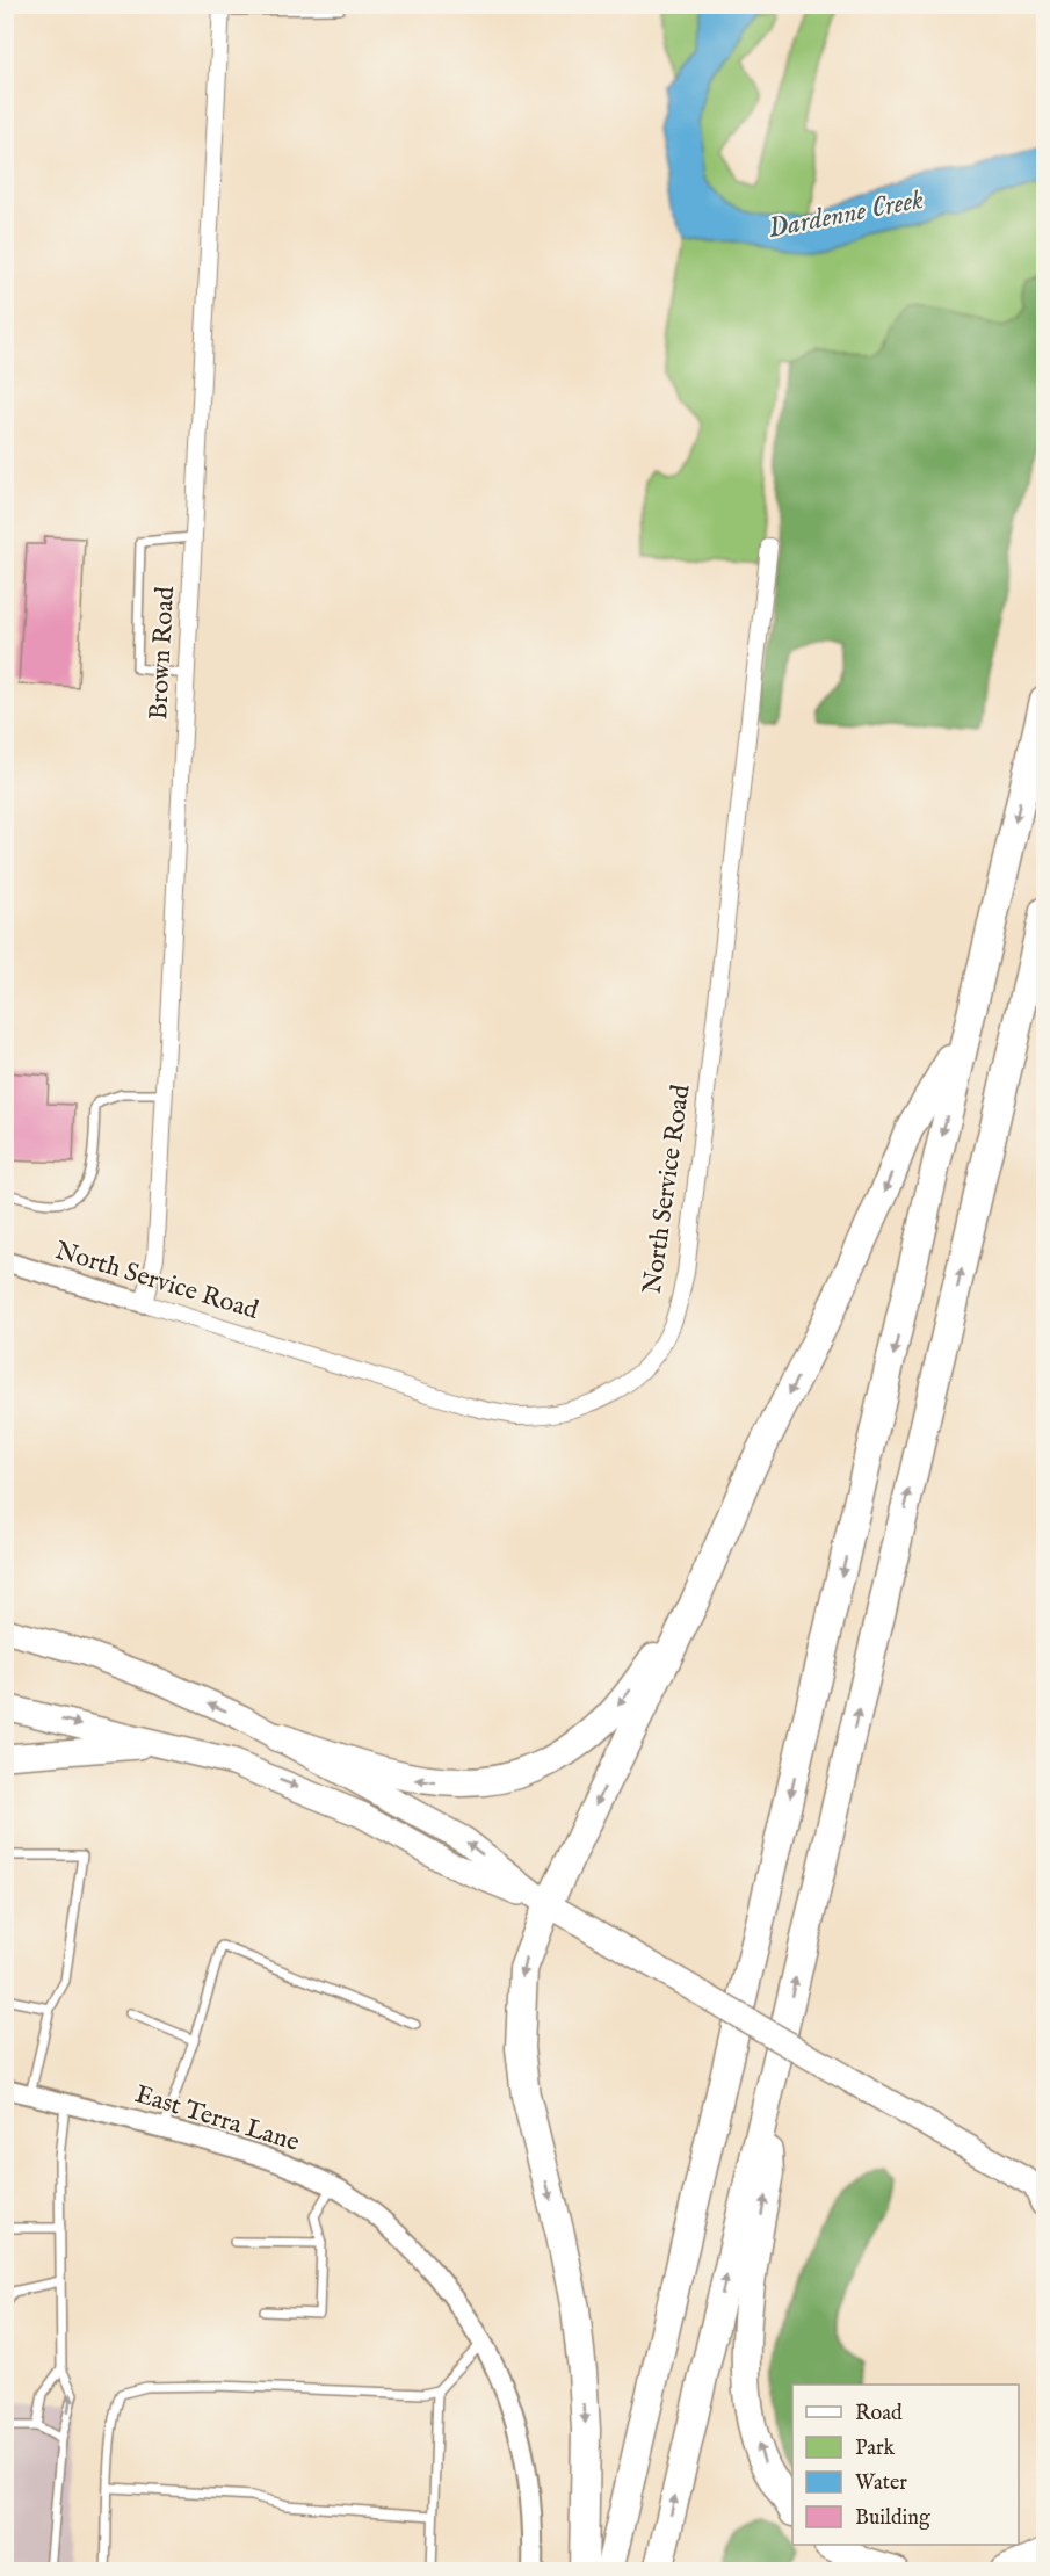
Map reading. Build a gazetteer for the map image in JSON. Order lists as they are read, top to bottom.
{
  "streets": {
    "street": ["Brown Road", "North Service Road", "East Terra Lane"]
  },
  "crossings": [
    ["Brown Road", "North Service Road"]
  ],
  "water": ["Dardenne Creek"],
  "legend": [
    "Road",
    "Park",
    "Water",
    "Building"
  ]
}
